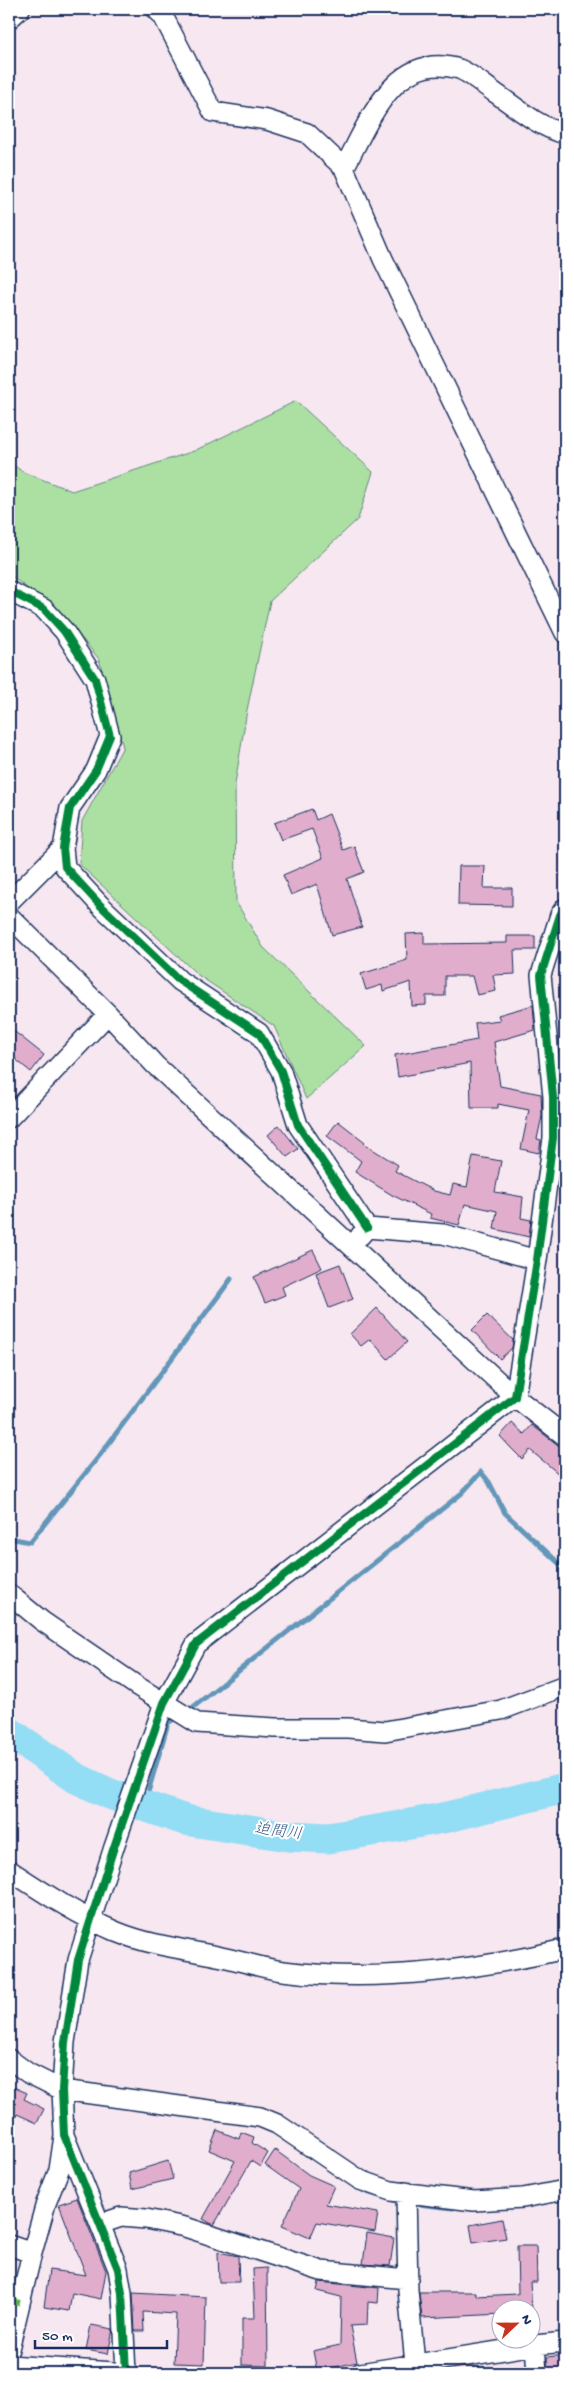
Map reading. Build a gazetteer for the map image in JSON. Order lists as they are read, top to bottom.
{
  "water": ["迫間川"],
  "scale_bar": "50 m",
  "north": "right"
}
